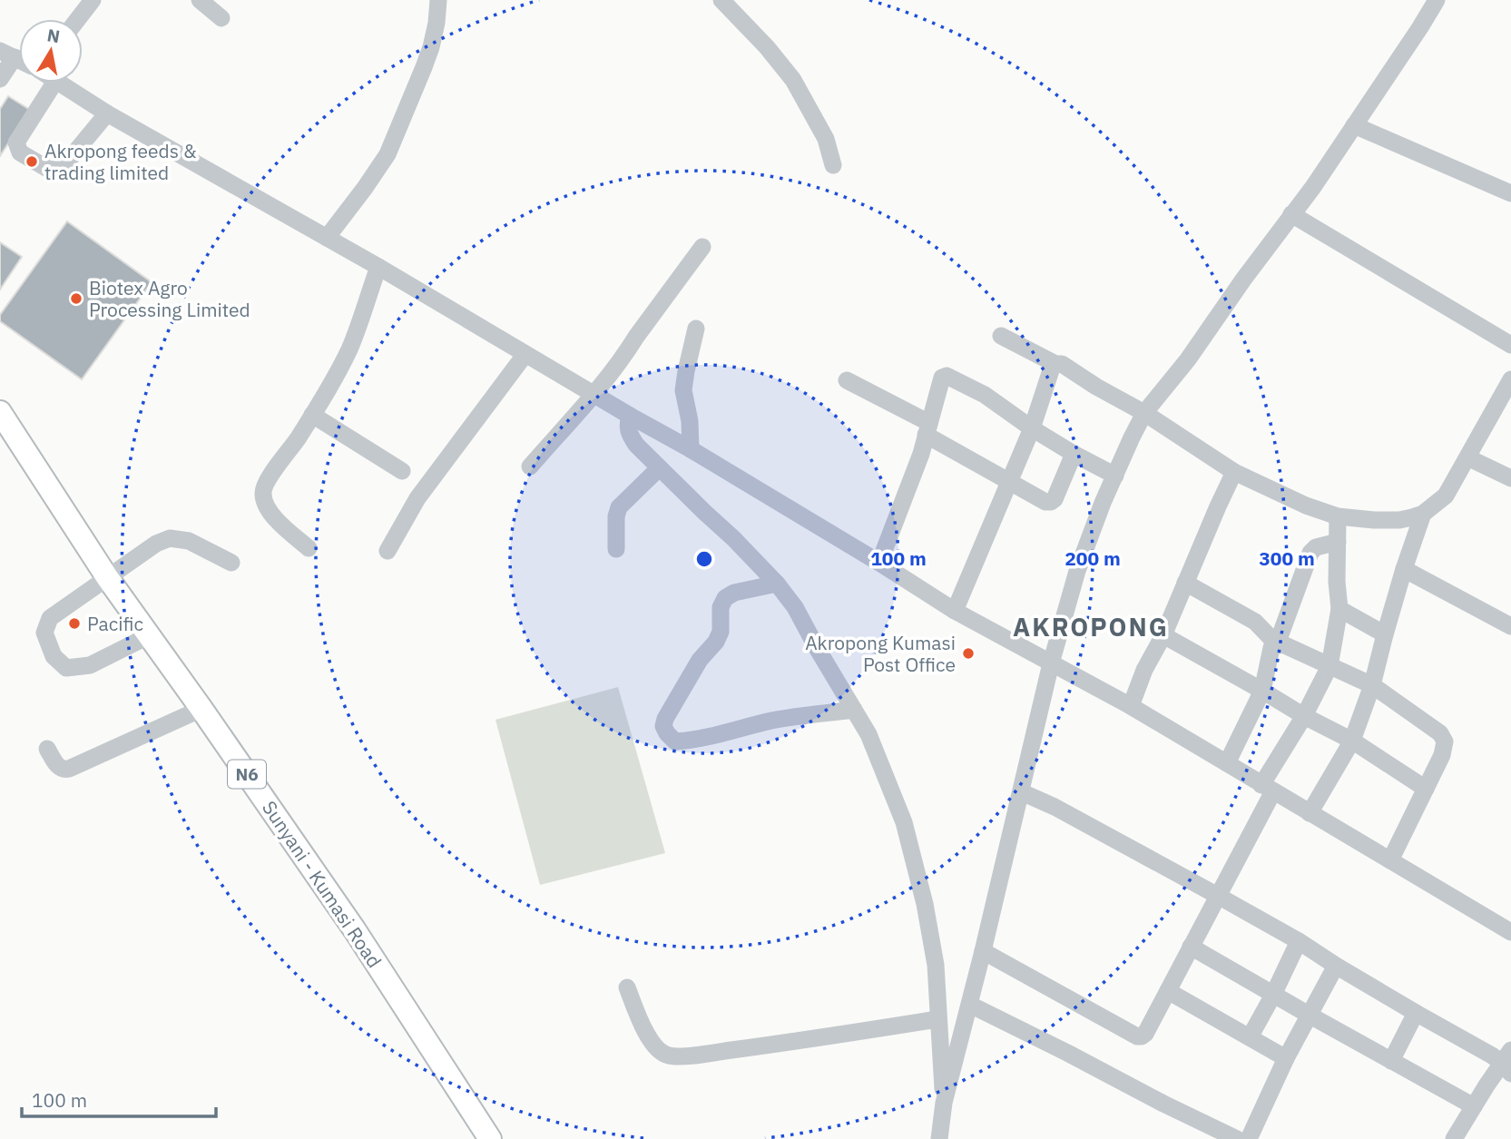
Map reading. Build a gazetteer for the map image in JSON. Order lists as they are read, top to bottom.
{
  "streets": {
    "main road": ["N6", "Sunyani - Kumasi Road"]
  },
  "districts": ["AKROPONG"],
  "places": [
    "Akropong feeds & trading limited",
    "Biotex Agro Processing Limited",
    "Pacific",
    "Akropong Kumasi Post Office"
  ],
  "scale_bar": "100 m",
  "north": "top",
  "rings": ["100 m", "200 m", "300 m"]
}
